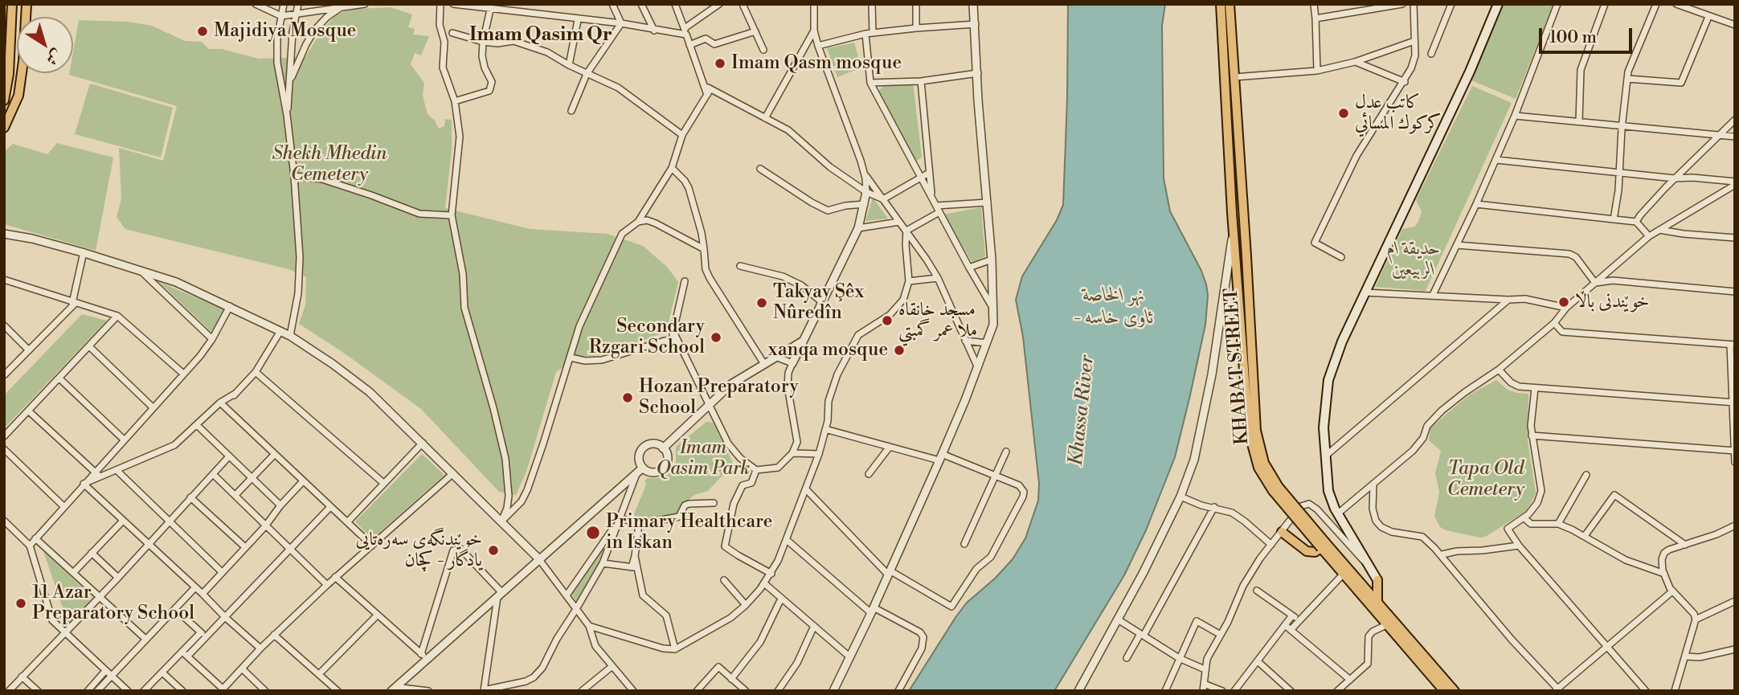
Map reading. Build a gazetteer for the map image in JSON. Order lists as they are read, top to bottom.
{
  "streets": {
    "main road": ["KHABAT STREET"]
  },
  "districts": ["Imam Qasim Qr"],
  "water": ["نهر الخاصة - ئاوی خاسە", "Khassa River"],
  "parks": [
    "Shekh Mhedin Cemetery",
    "حديقة ام الربيعين",
    "Imam Qasim Park",
    "Tapa Old Cemetery"
  ],
  "places": [
    "Majidiya Mosque",
    "Imam Qasm mosque",
    "كاتب عدل كركوك المسائي",
    "خوێندنی باڵا",
    "Takyay Şêx Nûredîn",
    "مسجد خانقاه ملا عمر گمبتي",
    "Secondary Rzgari School",
    "xanqa mosque",
    "Hozan Preparatory School",
    "Primary Healthcare in Iskan",
    "خوێندنگەی سەرەتایی یادگار - کچان",
    "11 Azar Preparatory School"
  ],
  "scale_bar": "100 m",
  "north": "bottom right"
}
